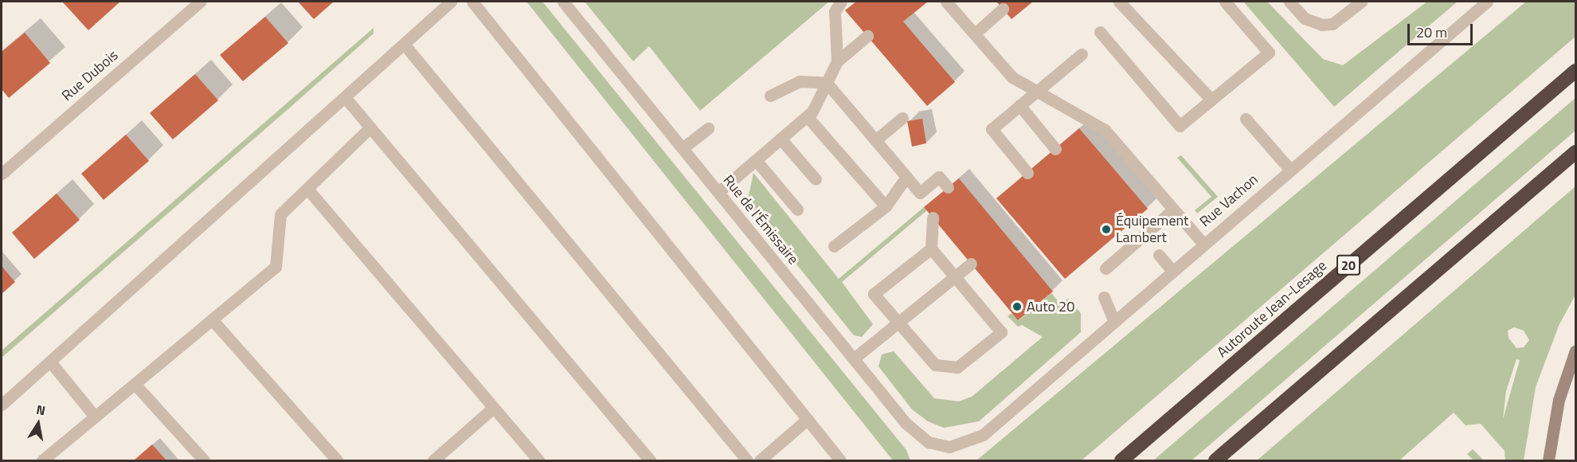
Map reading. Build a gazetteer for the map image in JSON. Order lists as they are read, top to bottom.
{
  "streets": {
    "highway": ["20", "Autoroute Jean-Lesage"],
    "street": ["Rue Dubois", "Rue Vachon", "Rue de l'Émissaire"]
  },
  "crossings": [
    ["Rue Vachon", "Rue de l'Émissaire"]
  ],
  "places": ["Équipement Lambert", "Auto 20"],
  "scale_bar": "20 m",
  "north": "top"
}
